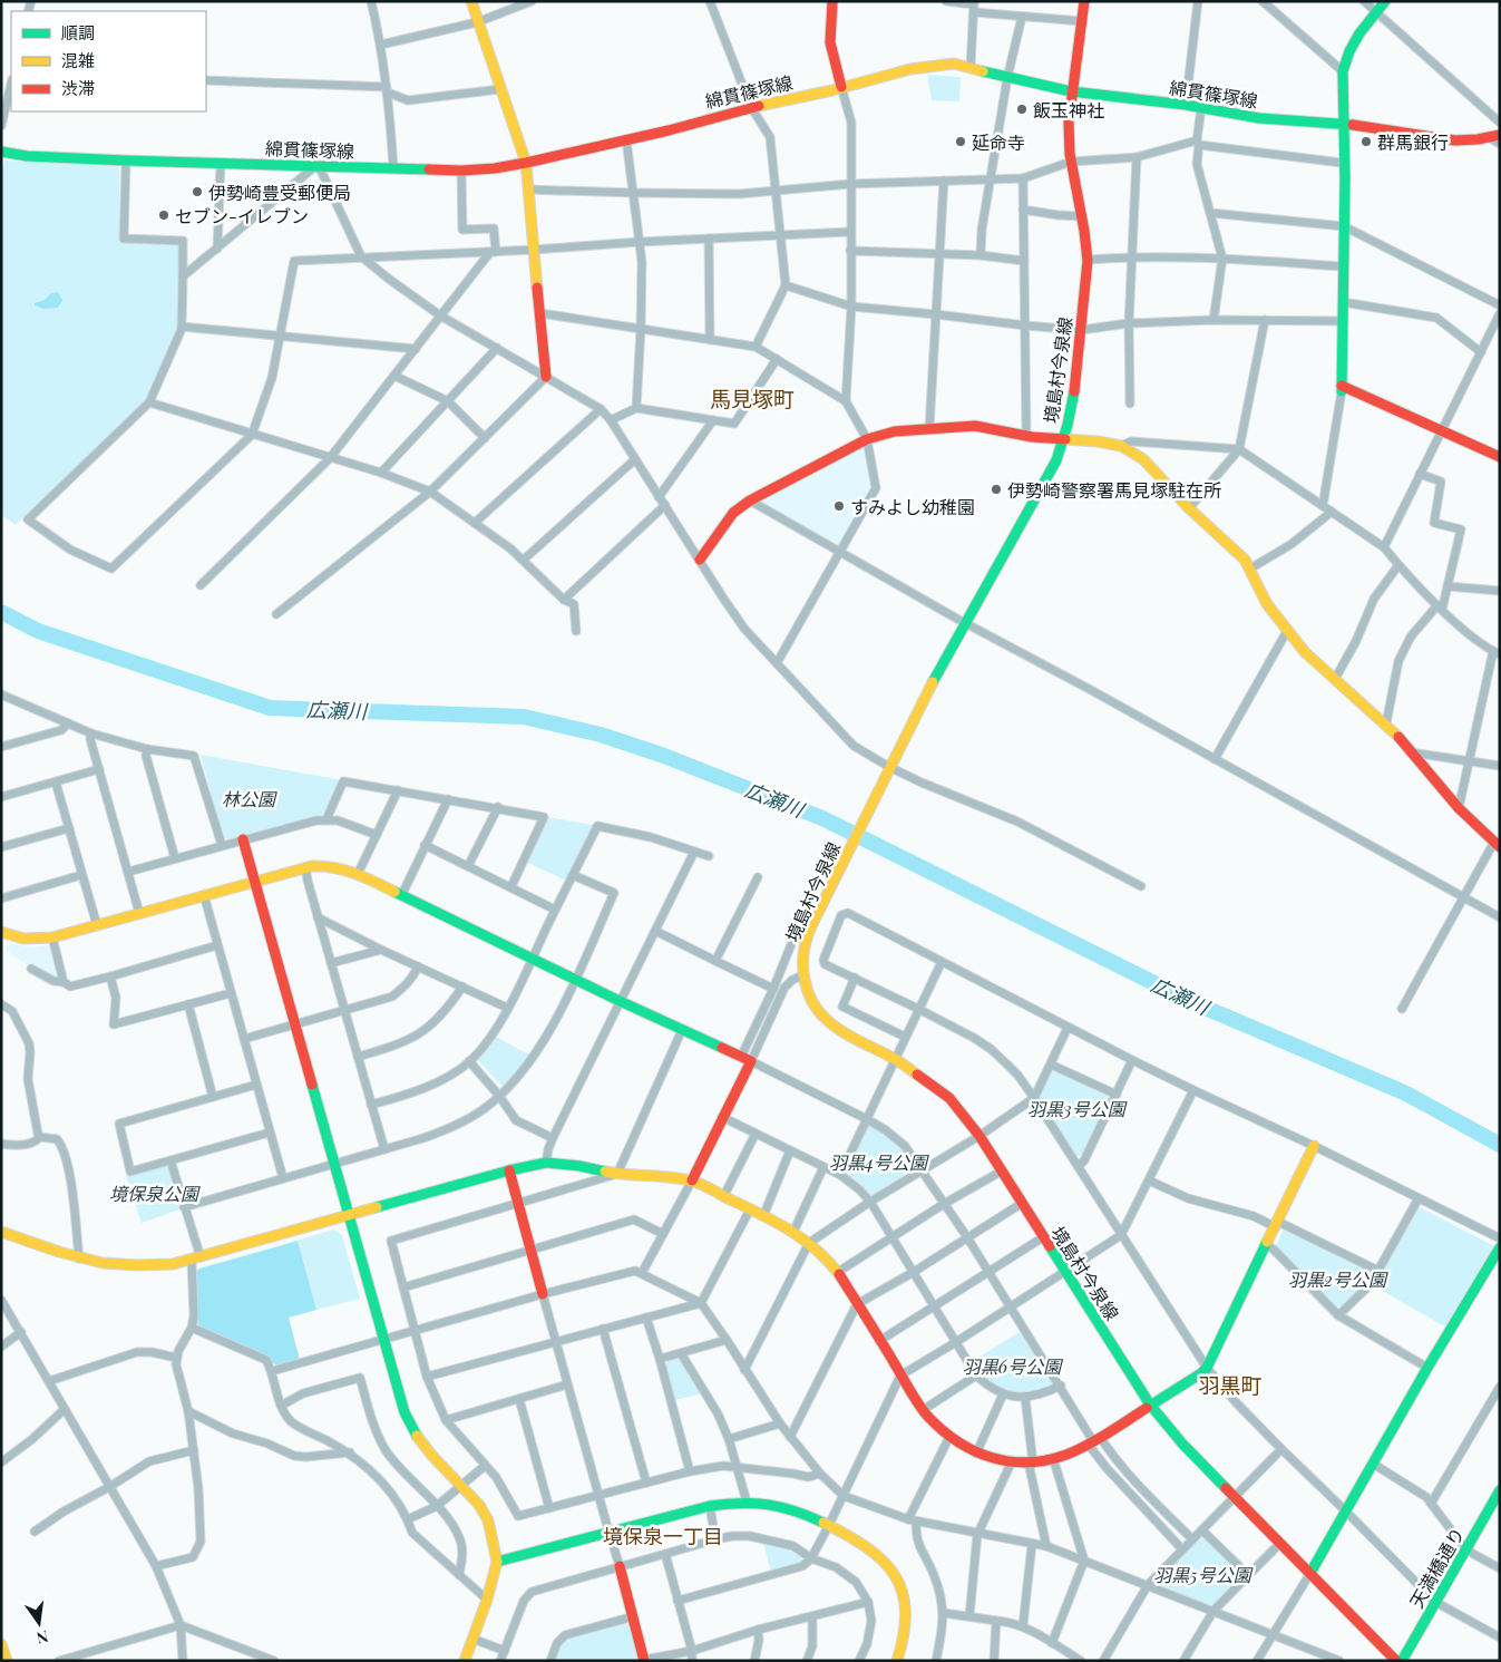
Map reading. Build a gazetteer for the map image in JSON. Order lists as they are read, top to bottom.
{
  "streets": {
    "street": ["綿貫篠塚線", "境島村今泉線", "天満橋通り"]
  },
  "crossings": [
    ["綿貫篠塚線", "境島村今泉線"]
  ],
  "districts": ["馬見塚町", "羽黒町", "境保泉一丁目"],
  "water": ["広瀬川"],
  "parks": [
    "林公園",
    "羽黒3号公園",
    "羽黒4号公園",
    "境保泉公園",
    "羽黒2号公園",
    "羽黒6号公園",
    "羽黒5号公園"
  ],
  "places": [
    "飯玉神社",
    "延命寺",
    "群馬銀行",
    "伊勢崎豊受郵便局",
    "セブン-イレブン",
    "伊勢崎警察署馬見塚駐在所",
    "すみよし幼稚園"
  ],
  "legend": ["順調", "混雑", "渋滞"],
  "north": "bottom"
}
